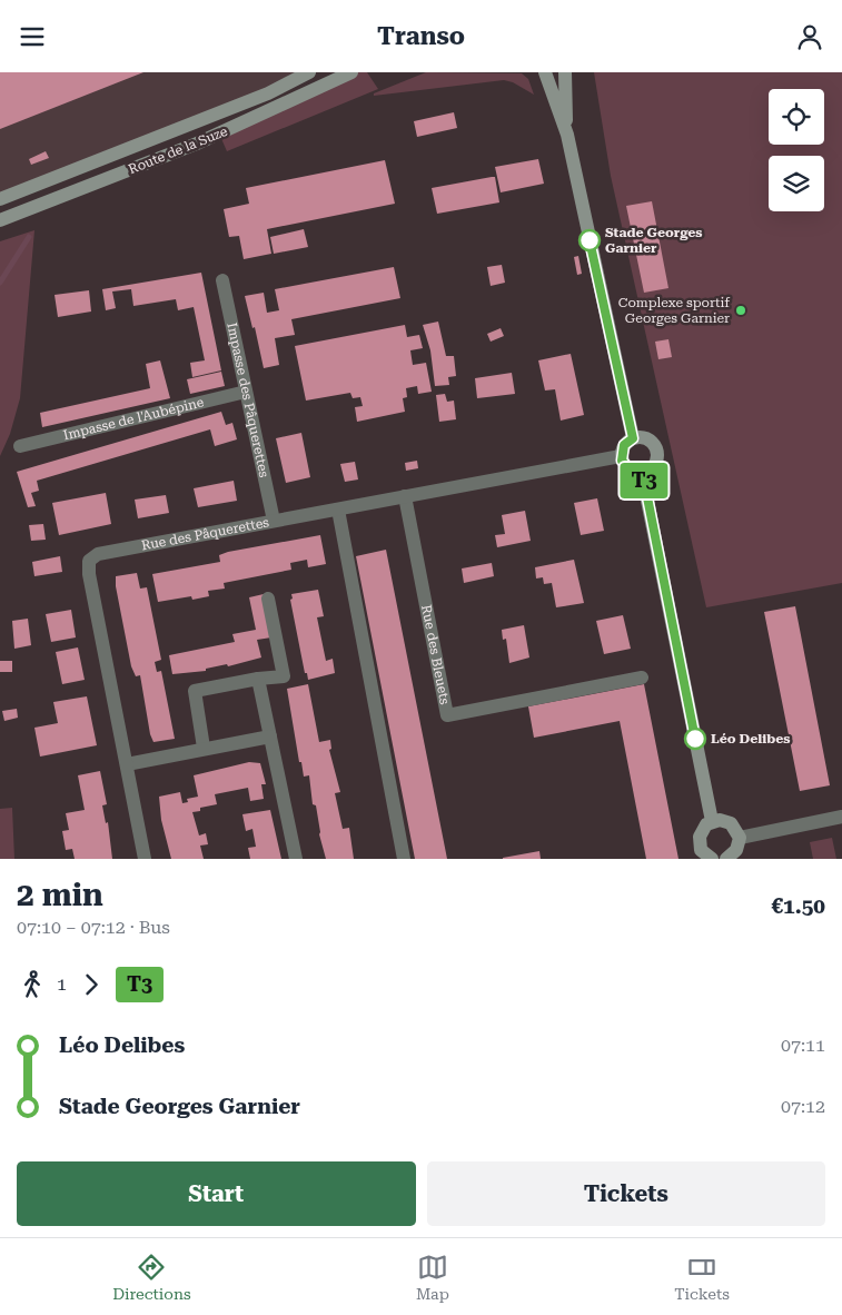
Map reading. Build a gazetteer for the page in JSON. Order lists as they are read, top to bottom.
{
  "streets": {
    "street": [
      "Route de la Suze",
      "Impasse des Pâquerettes",
      "Impasse de l'Aubépine",
      "Rue des Pâquerettes",
      "Rue des Bleuets"
    ]
  },
  "crossings": [
    ["Impasse des Pâquerettes", "Impasse de l'Aubépine"],
    ["Impasse des Pâquerettes", "Rue des Pâquerettes"],
    ["Rue des Pâquerettes", "Rue des Bleuets"]
  ],
  "places": ["Stade Georges Garnier", "Complexe sportif Georges Garnier", "Léo Delibes"],
  "lines": ["bus line T3"],
  "page": {
    "header": "Transo",
    "on_map": "T3",
    "heading": ["2 min", "07:10 – 07:12 · Bus", "€1.50"],
    "legs": ["1", "T3"],
    "list": [
      {
        "name": "Léo Delibes",
        "value": "07:11"
      },
      {
        "name": "Stade Georges Garnier",
        "value": "07:12"
      }
    ],
    "buttons": ["Start", "Tickets"],
    "tabs": ["Directions", "Map", "Tickets"]
  }
}
